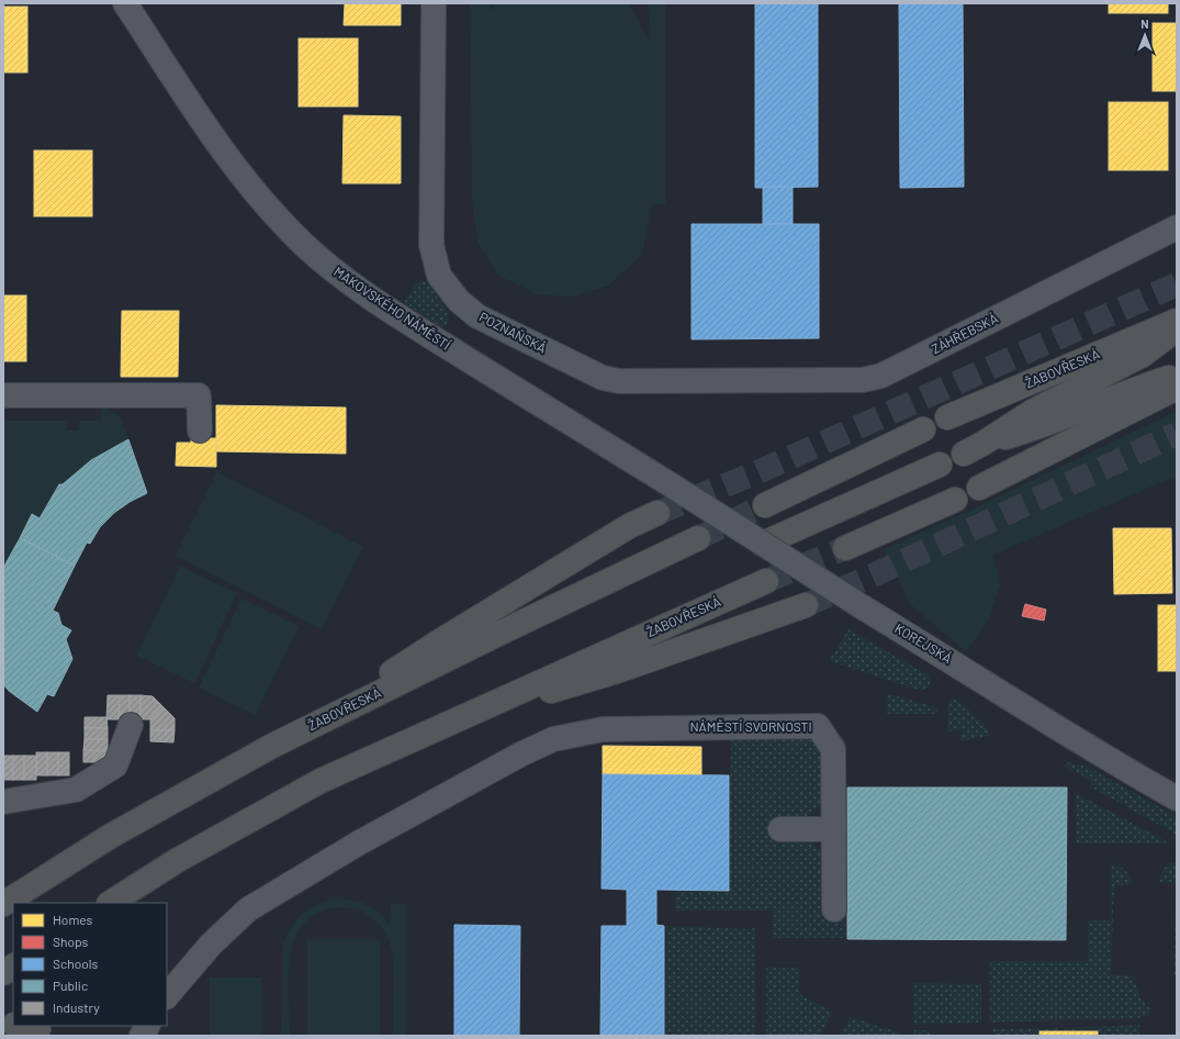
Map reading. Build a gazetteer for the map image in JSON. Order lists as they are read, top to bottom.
{
  "streets": {
    "highway": ["ŽABOVŘESKÁ"],
    "street": [
      "MAKOVSKÉHO NÁMĚSTÍ",
      "POZNAŇSKÁ",
      "ZÁHŘEBSKÁ",
      "KOREJSKÁ",
      "NÁMĚSTÍ SVORNOSTI"
    ]
  },
  "crossings": [
    ["MAKOVSKÉHO NÁMĚSTÍ", "KOREJSKÁ"],
    ["POZNAŇSKÁ", "ZÁHŘEBSKÁ"]
  ],
  "legend": [
    "Homes",
    "Shops",
    "Schools",
    "Public",
    "Industry"
  ],
  "north": "top"
}
